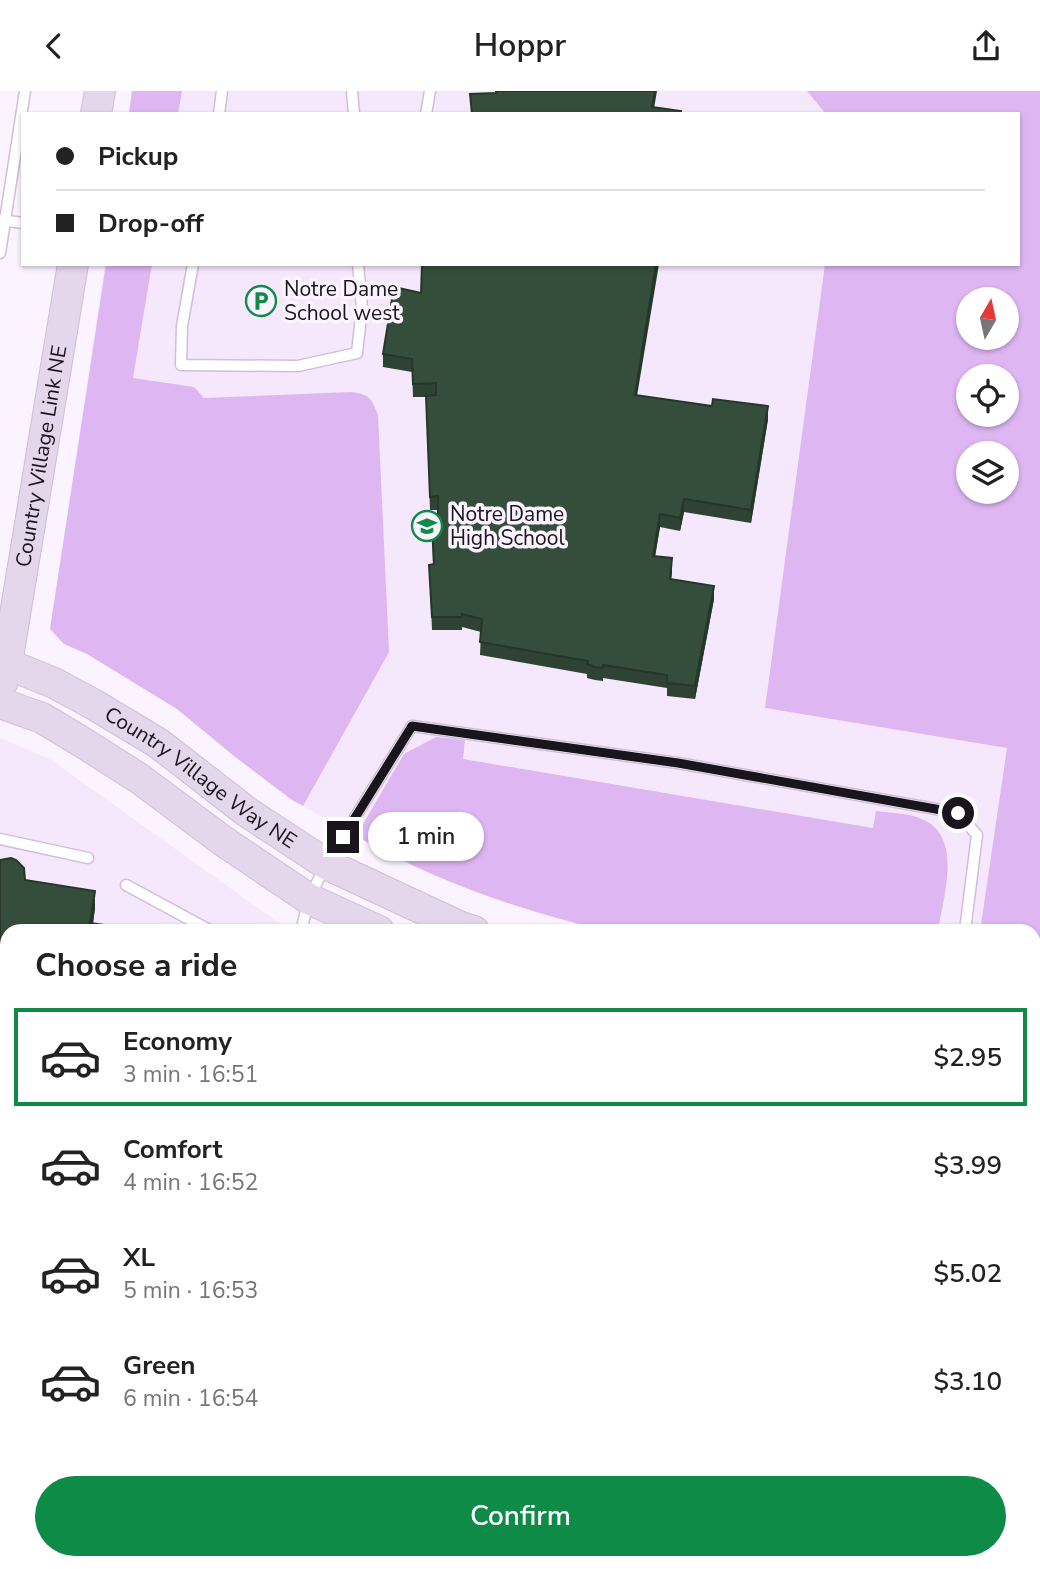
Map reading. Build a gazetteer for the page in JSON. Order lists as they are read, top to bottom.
{
  "streets": {
    "street": ["Country Village Link NE", "Country Village Way NE"]
  },
  "crossings": [
    ["Country Village Link NE", "Country Village Way NE"]
  ],
  "places": {
    "parking": ["Notre Dame School west"],
    "school or university": ["Notre Dame High School"]
  },
  "north": "top",
  "page": {
    "header": "Hoppr",
    "banner": ["Pickup", "Drop-off"],
    "bubble": "1 min",
    "heading": "Choose a ride",
    "list": [
      {
        "name": "Economy",
        "note": "3 min · 16:51",
        "value": "$2.95"
      },
      {
        "name": "Comfort",
        "note": "4 min · 16:52",
        "value": "$3.99"
      },
      {
        "name": "XL",
        "note": "5 min · 16:53",
        "value": "$5.02"
      },
      {
        "name": "Green",
        "note": "6 min · 16:54",
        "value": "$3.10"
      }
    ],
    "buttons": "Confirm"
  }
}
